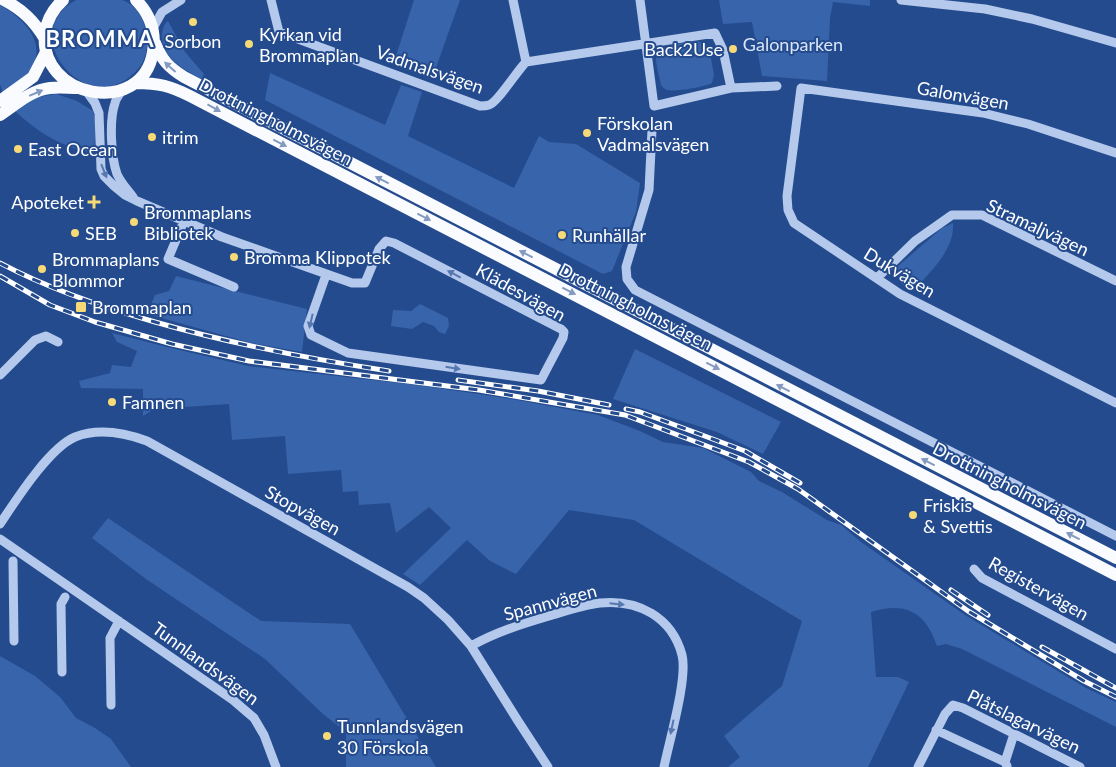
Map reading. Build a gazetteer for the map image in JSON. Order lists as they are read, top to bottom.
{
  "streets": {
    "main road": ["Drottningholmsvägen"],
    "street": [
      "Vadmalsvägen",
      "Galonvägen",
      "Stramaljvägen",
      "Dukvägen",
      "Klädesvägen",
      "Stopvägen",
      "Registervägen",
      "Spannvägen",
      "Tunnlandsvägen",
      "Plåtslagarvägen"
    ]
  },
  "crossings": [
    ["Galonvägen", "Dukvägen"],
    ["Stramaljvägen", "Dukvägen"],
    ["Stopvägen", "Spannvägen"]
  ],
  "districts": ["BROMMA"],
  "parks": ["Galonparken"],
  "places": {
    "other": [
      "Sorbon",
      "Kyrkan vid Brommaplan",
      "Back2Use",
      "Förskolan Vadmalsvägen",
      "itrim",
      "East Ocean",
      "Brommaplans Bibliotek",
      "SEB",
      "Runhällar",
      "Bromma Klippotek",
      "Brommaplans Blommor",
      "Famnen",
      "Friskis & Svettis",
      "Tunnlandsvägen 30 Förskola"
    ],
    "health": ["Apoteket"],
    "transit": ["Brommaplan"]
  }
}
